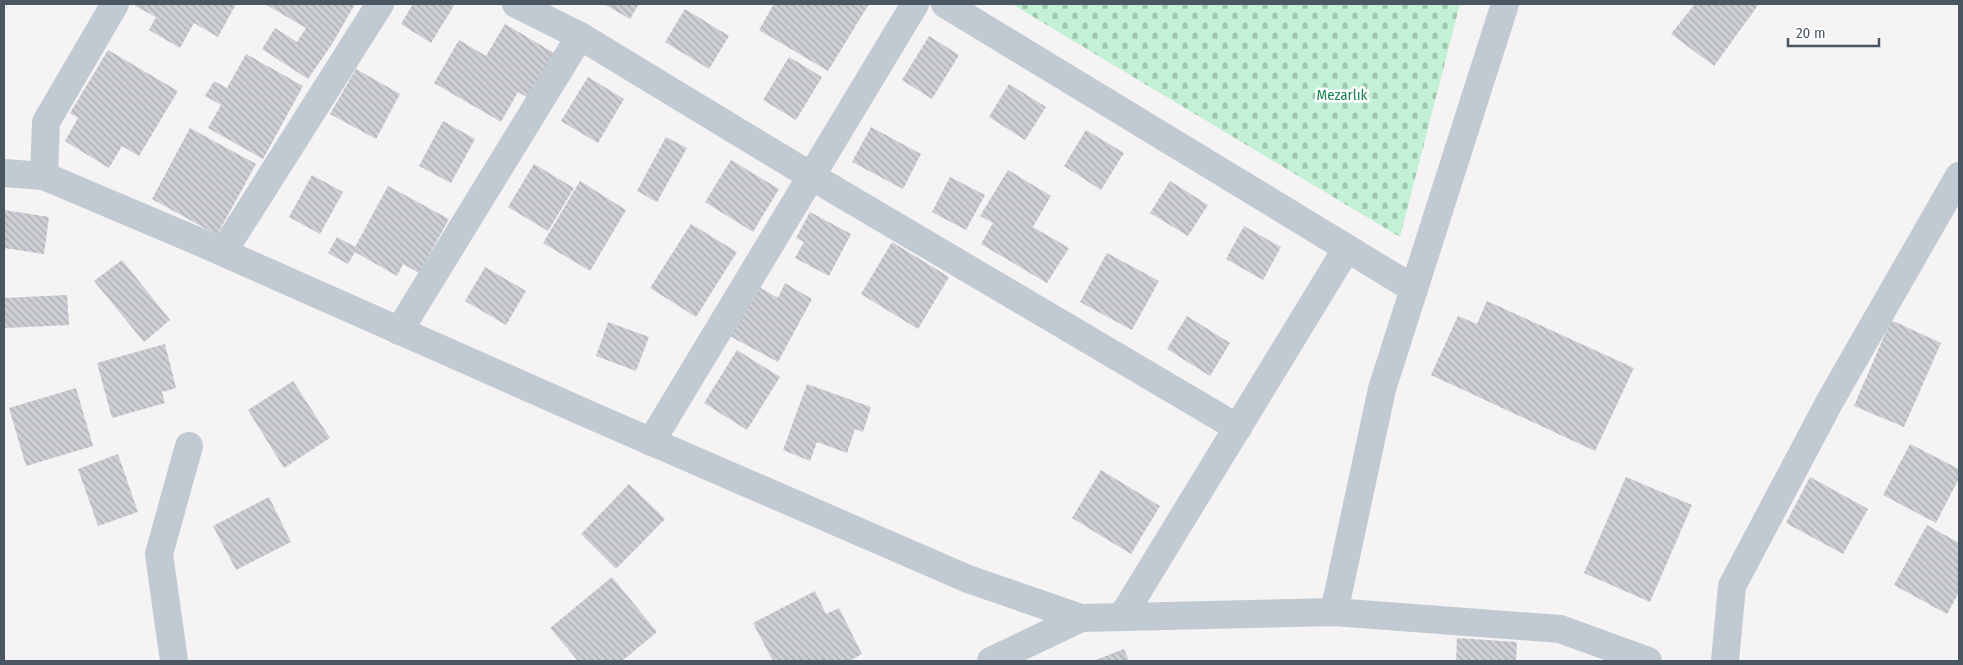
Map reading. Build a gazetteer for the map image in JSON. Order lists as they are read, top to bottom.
{
  "parks": ["Mezarlık"],
  "scale_bar": "20 m"
}
